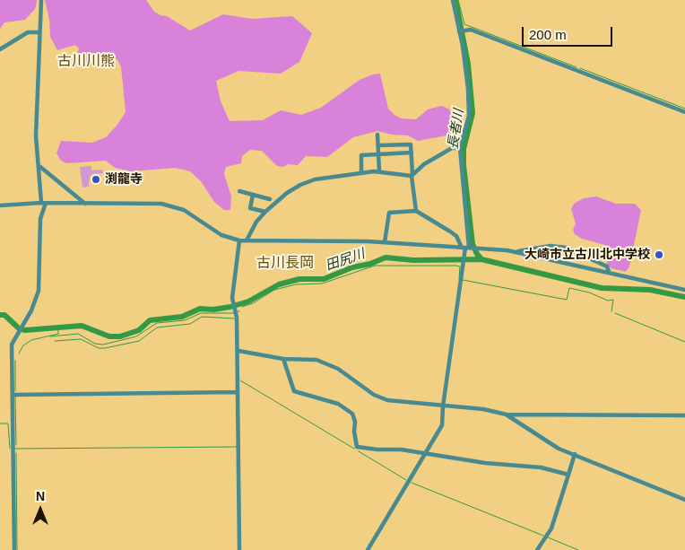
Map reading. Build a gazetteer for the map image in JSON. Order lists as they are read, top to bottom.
{
  "districts": ["古川川熊", "古川長岡"],
  "water": ["長者川", "田尻川"],
  "places": ["渕龍寺", "大崎市立古川北中学校"],
  "scale_bar": "200 m",
  "north": "top"
}
